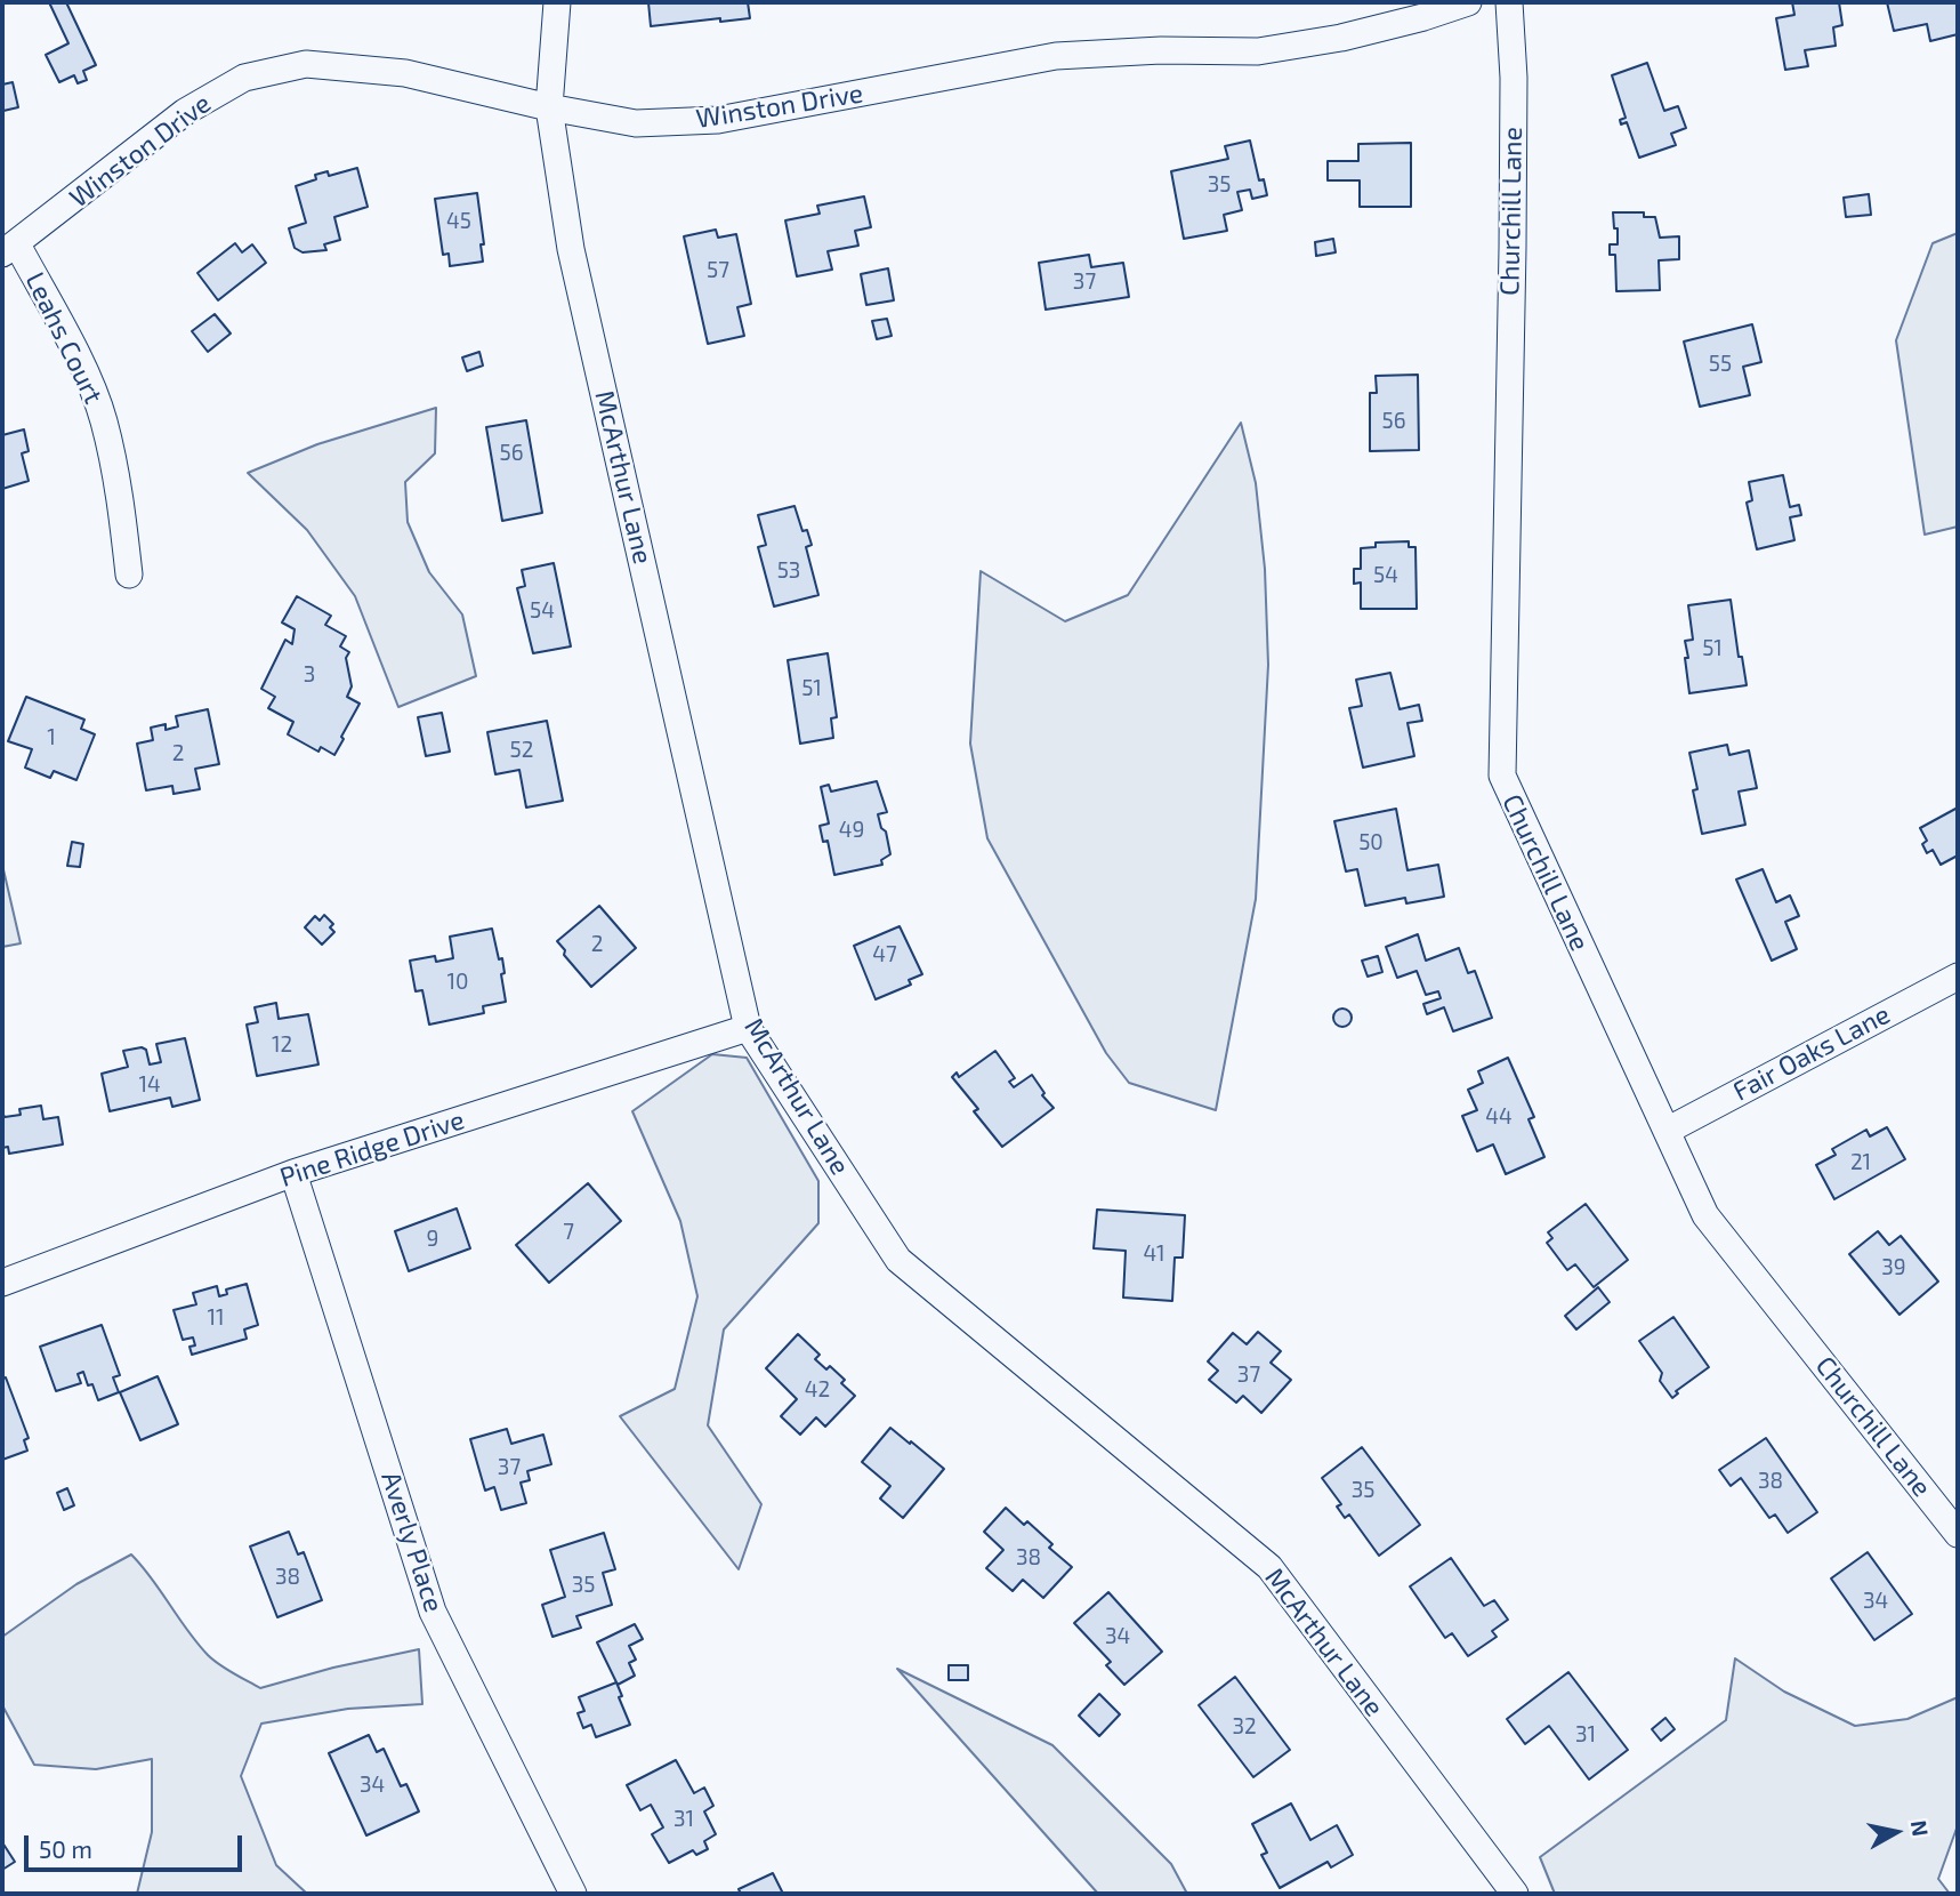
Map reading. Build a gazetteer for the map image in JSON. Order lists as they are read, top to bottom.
{
  "streets": {
    "street": [
      "Winston Drive",
      "Churchill Lane",
      "Leahs Court",
      "McArthur Lane",
      "Fair Oaks Lane",
      "Pine Ridge Drive",
      "Averly Place"
    ]
  },
  "crossings": [
    ["Winston Drive", "Leahs Court"],
    ["Winston Drive", "McArthur Lane"],
    ["Churchill Lane", "Fair Oaks Lane"],
    ["McArthur Lane", "Pine Ridge Drive"],
    ["Pine Ridge Drive", "Averly Place"]
  ],
  "house_numbers": [
    "35",
    "45",
    "57",
    "37",
    "55",
    "56",
    "56",
    "53",
    "54",
    "54",
    "51",
    "3",
    "51",
    "1",
    "52",
    "2",
    "49",
    "50",
    "2",
    "47",
    "10",
    "12",
    "14",
    "44",
    "21",
    "7",
    "9",
    "41",
    "39",
    "11",
    "37",
    "42",
    "37",
    "38",
    "35",
    "38",
    "38",
    "35",
    "34",
    "34",
    "32",
    "31",
    "34",
    "31"
  ],
  "scale_bar": "50 m",
  "north": "right"
}
